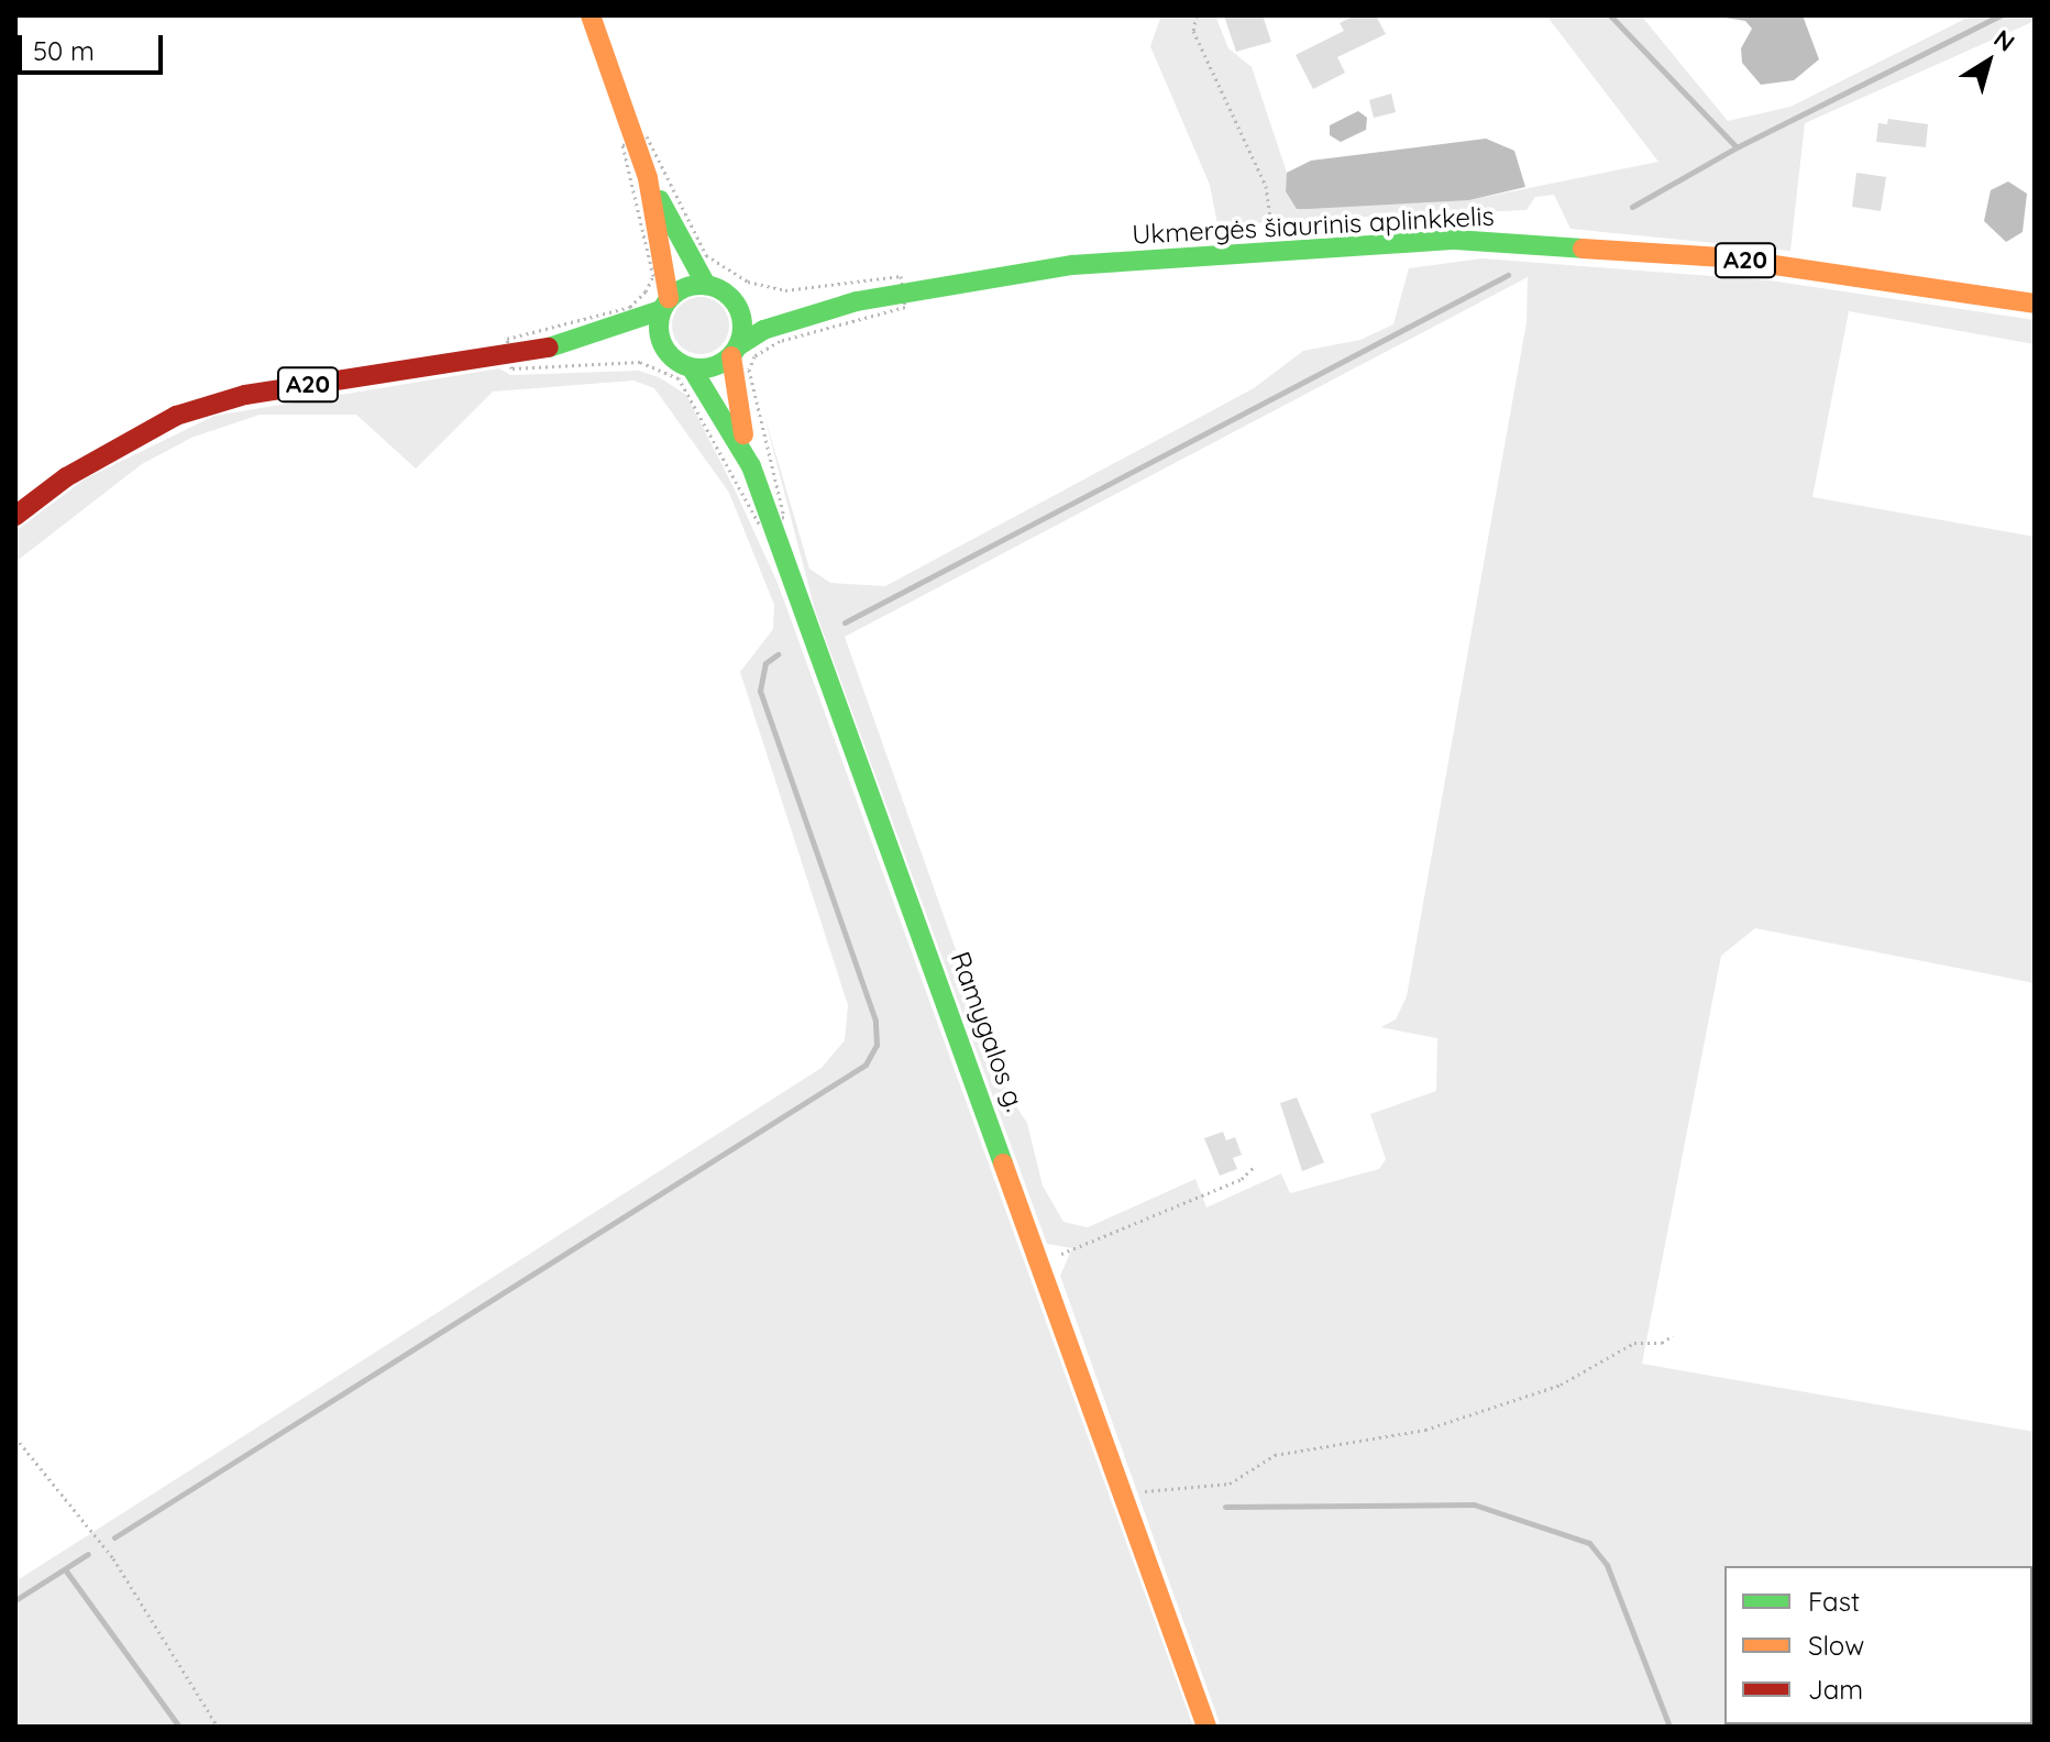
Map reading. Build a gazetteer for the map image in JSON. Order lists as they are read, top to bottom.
{
  "streets": {
    "main road": ["Ukmergės šiaurinis aplinkkelis", "A20", "Ramygalos g."]
  },
  "crossings": [
    ["Ukmergės šiaurinis aplinkkelis", "A20"],
    ["Ukmergės šiaurinis aplinkkelis", "Ramygalos g."],
    ["A20", "Ramygalos g."]
  ],
  "legend": ["Fast", "Slow", "Jam"],
  "scale_bar": "50 m",
  "north": "top right"
}
